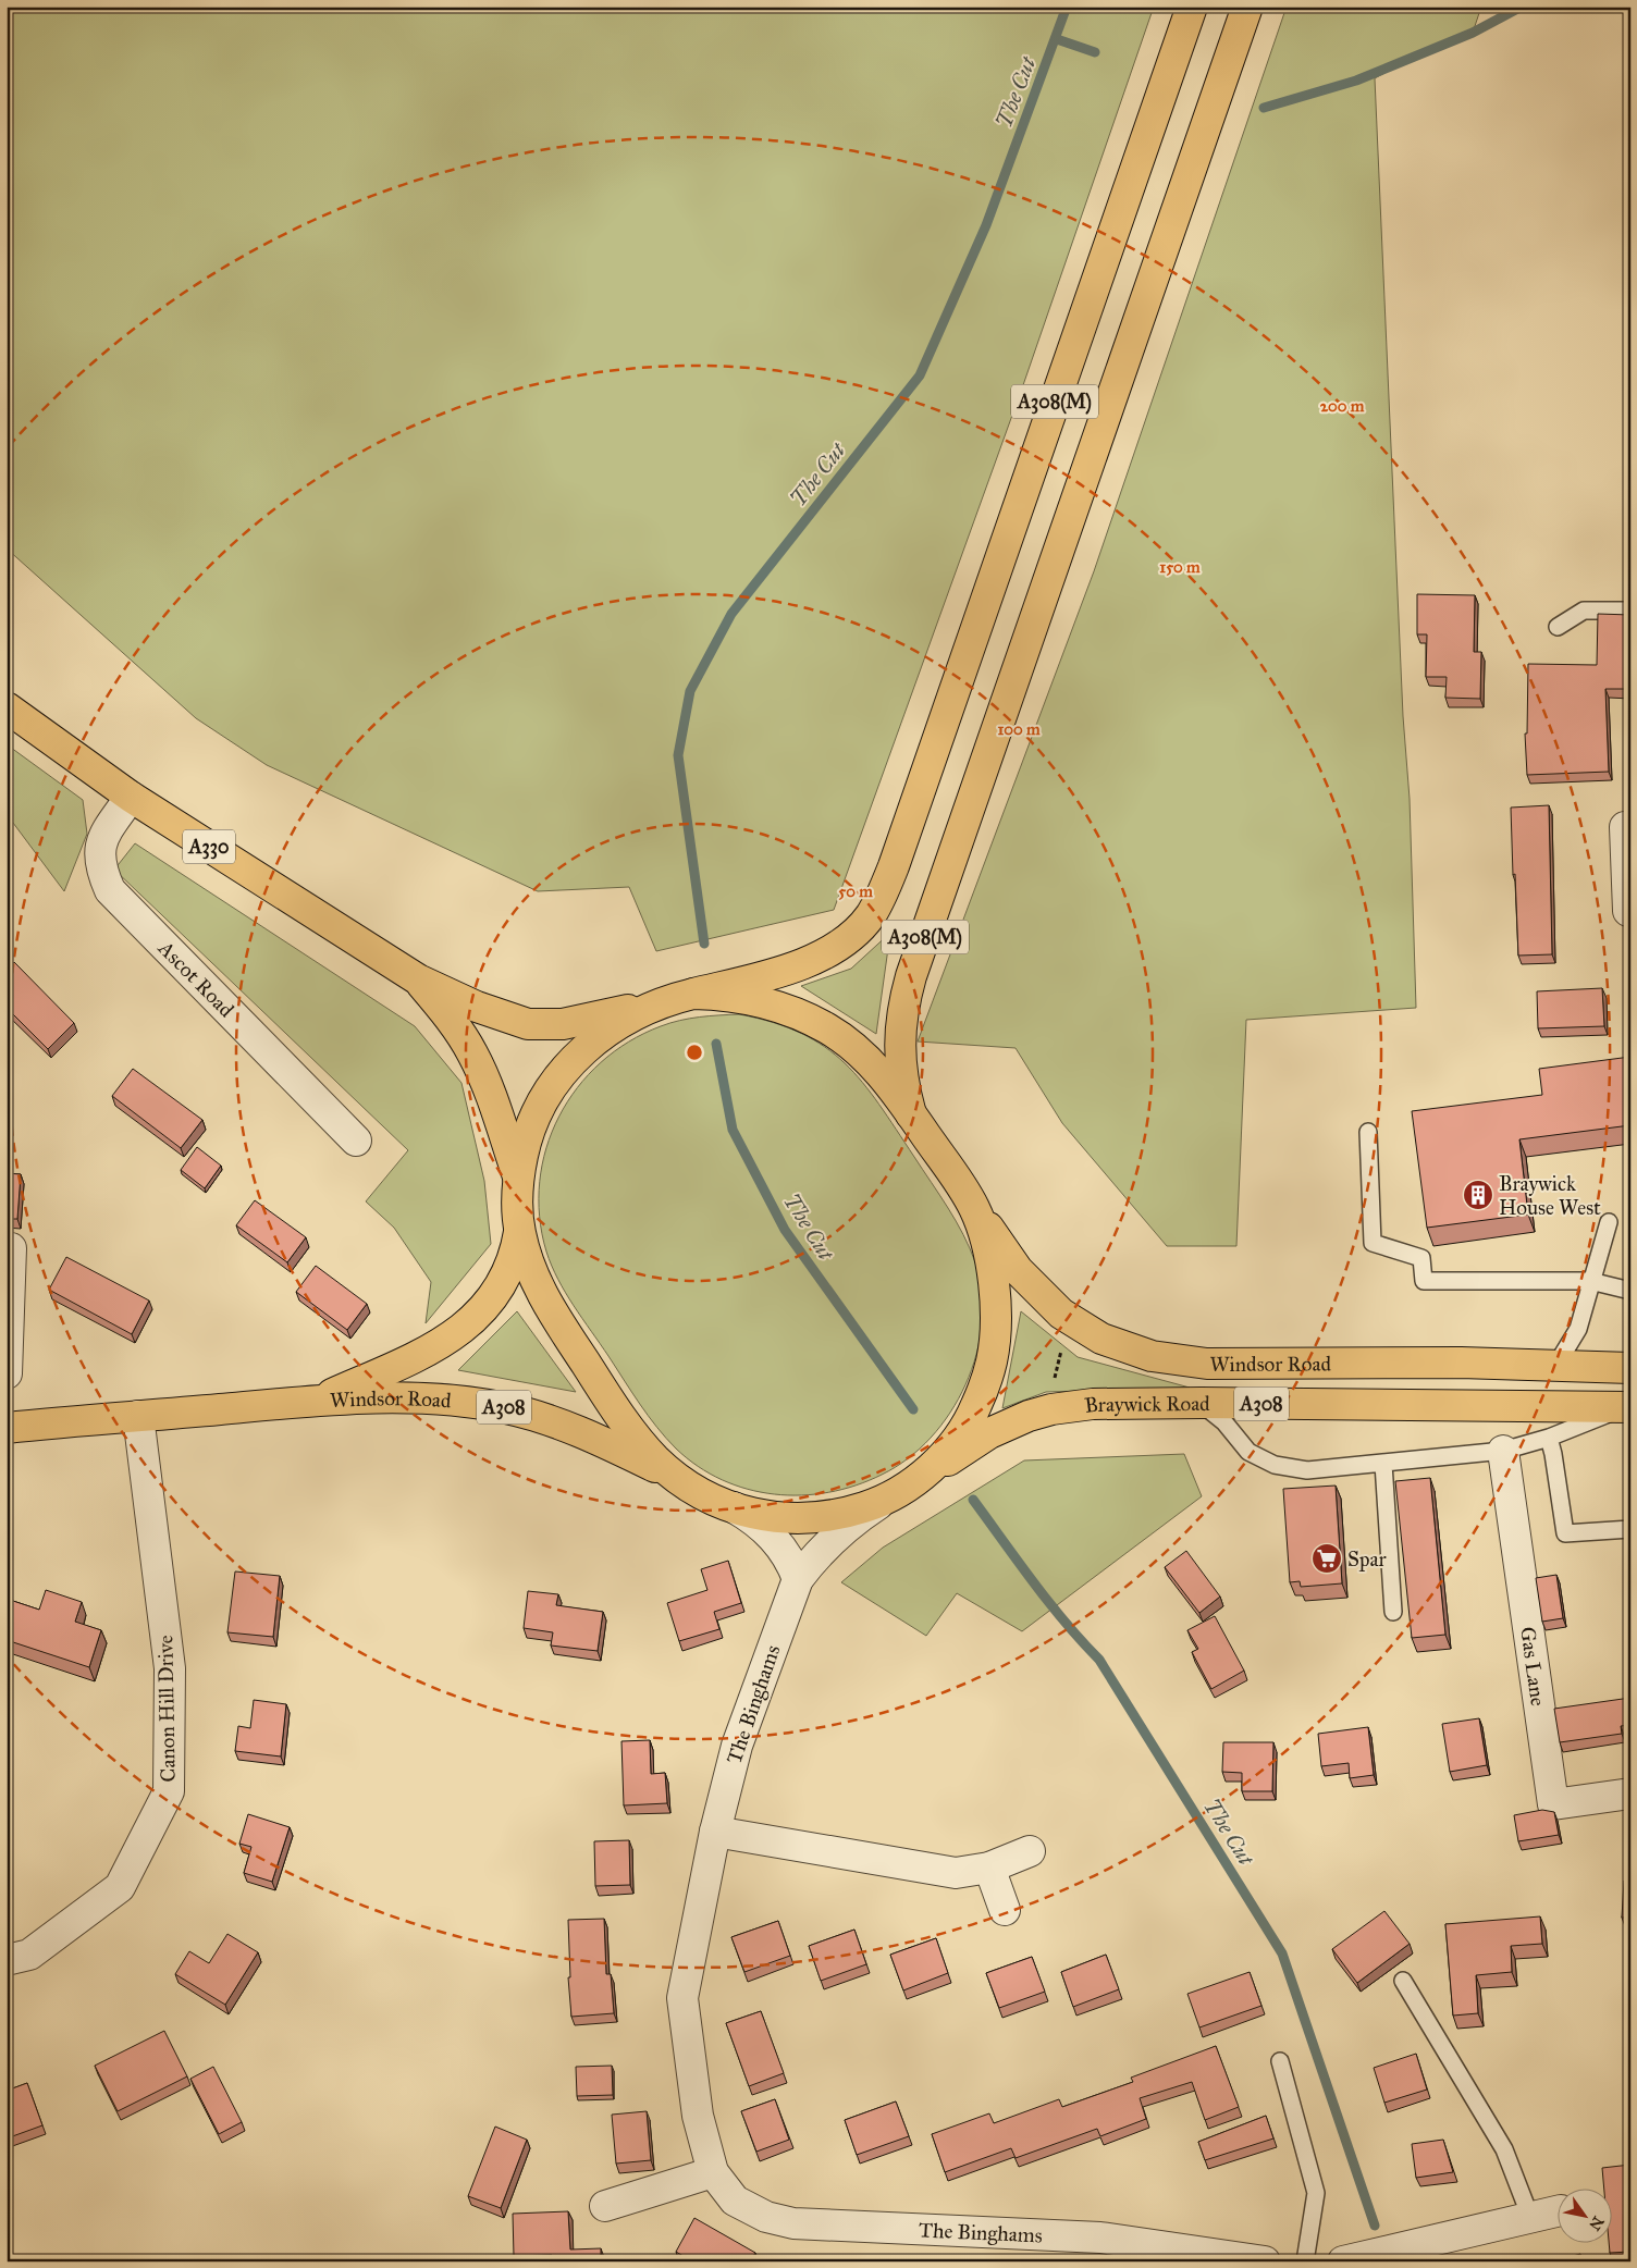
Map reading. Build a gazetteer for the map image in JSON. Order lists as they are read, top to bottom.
{
  "streets": {
    "main road": [
      "A308(M)",
      "A330",
      "Windsor Road",
      "Braywick Road",
      "A308"
    ],
    "street": [
      "Ascot Road",
      "Gas Lane",
      "The Binghams",
      "Canon Hill Drive"
    ]
  },
  "crossings": [
    ["A308(M)", "A330"],
    ["A330", "Ascot Road"],
    ["Windsor Road", "Canon Hill Drive"],
    ["Braywick Road", "The Binghams"]
  ],
  "water": ["The Cut"],
  "places": {
    "building": ["Braywick House West"],
    "supermarket": ["Spar"]
  },
  "north": "bottom right",
  "rings": [
    "200 m",
    "150 m",
    "100 m",
    "50 m"
  ]
}
